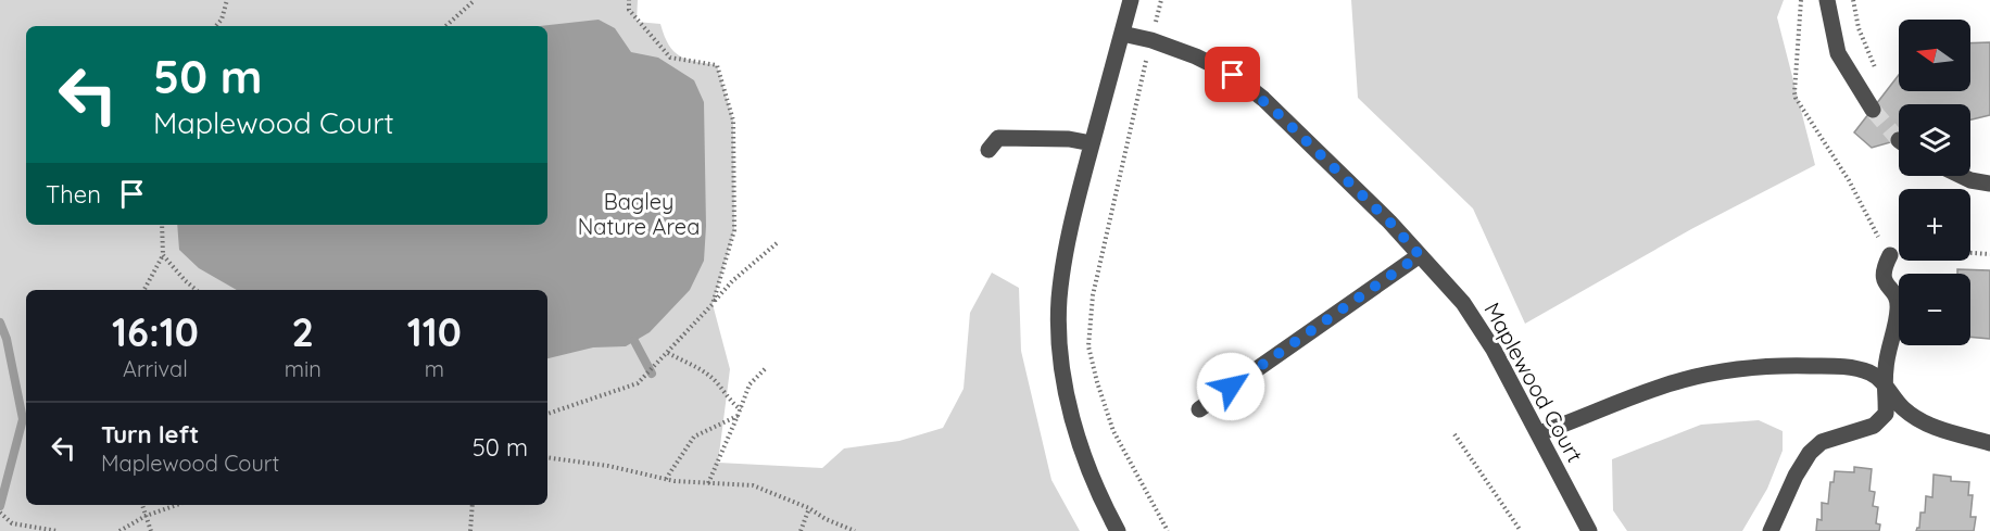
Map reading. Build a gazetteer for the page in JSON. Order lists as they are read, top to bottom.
{
  "streets": {
    "street": ["Maplewood Court"]
  },
  "parks": ["Bagley Nature Area"],
  "north": "left",
  "page": {
    "map_buttons": ["+", "−"],
    "turn": ["50 m", "Maplewood Court"],
    "then": "Then",
    "eta": [
      "16:10",
      "Arrival",
      "2",
      "min",
      "110",
      "m"
    ],
    "list": [
      {
        "name": "Turn left",
        "note": "Maplewood Court",
        "value": "50 m"
      }
    ]
  }
}
